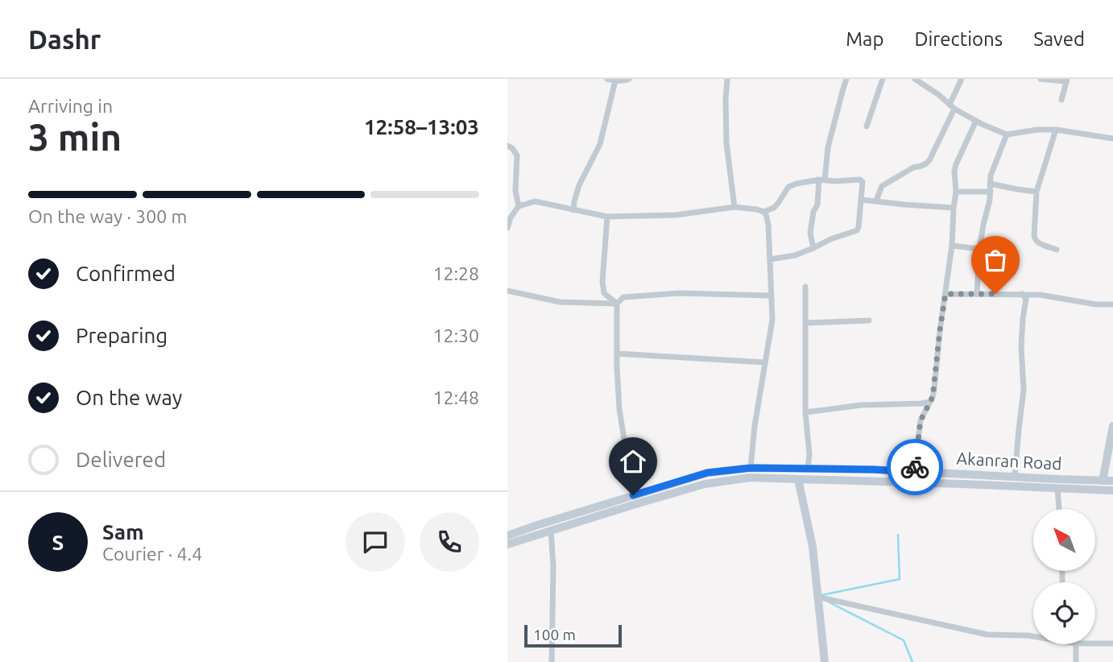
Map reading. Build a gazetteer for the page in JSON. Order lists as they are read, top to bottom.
{
  "streets": {
    "main road": ["Akanran Road"]
  },
  "scale_bar": "100 m",
  "north": "top left",
  "page": {
    "header": "Dashr",
    "nav": ["Map", "Directions", "Saved"],
    "heading": ["3 min", "Arriving in", "12:58–13:03"],
    "panel": ["Sam", "Courier · 4.4"],
    "bar": "On the way · 300 m",
    "list": [
      ["Confirmed", "12:28"],
      ["Preparing", "12:30"],
      ["On the way", "12:48"],
      "Delivered"
    ],
    "round": "S",
    "scale": "100 m"
  }
}
